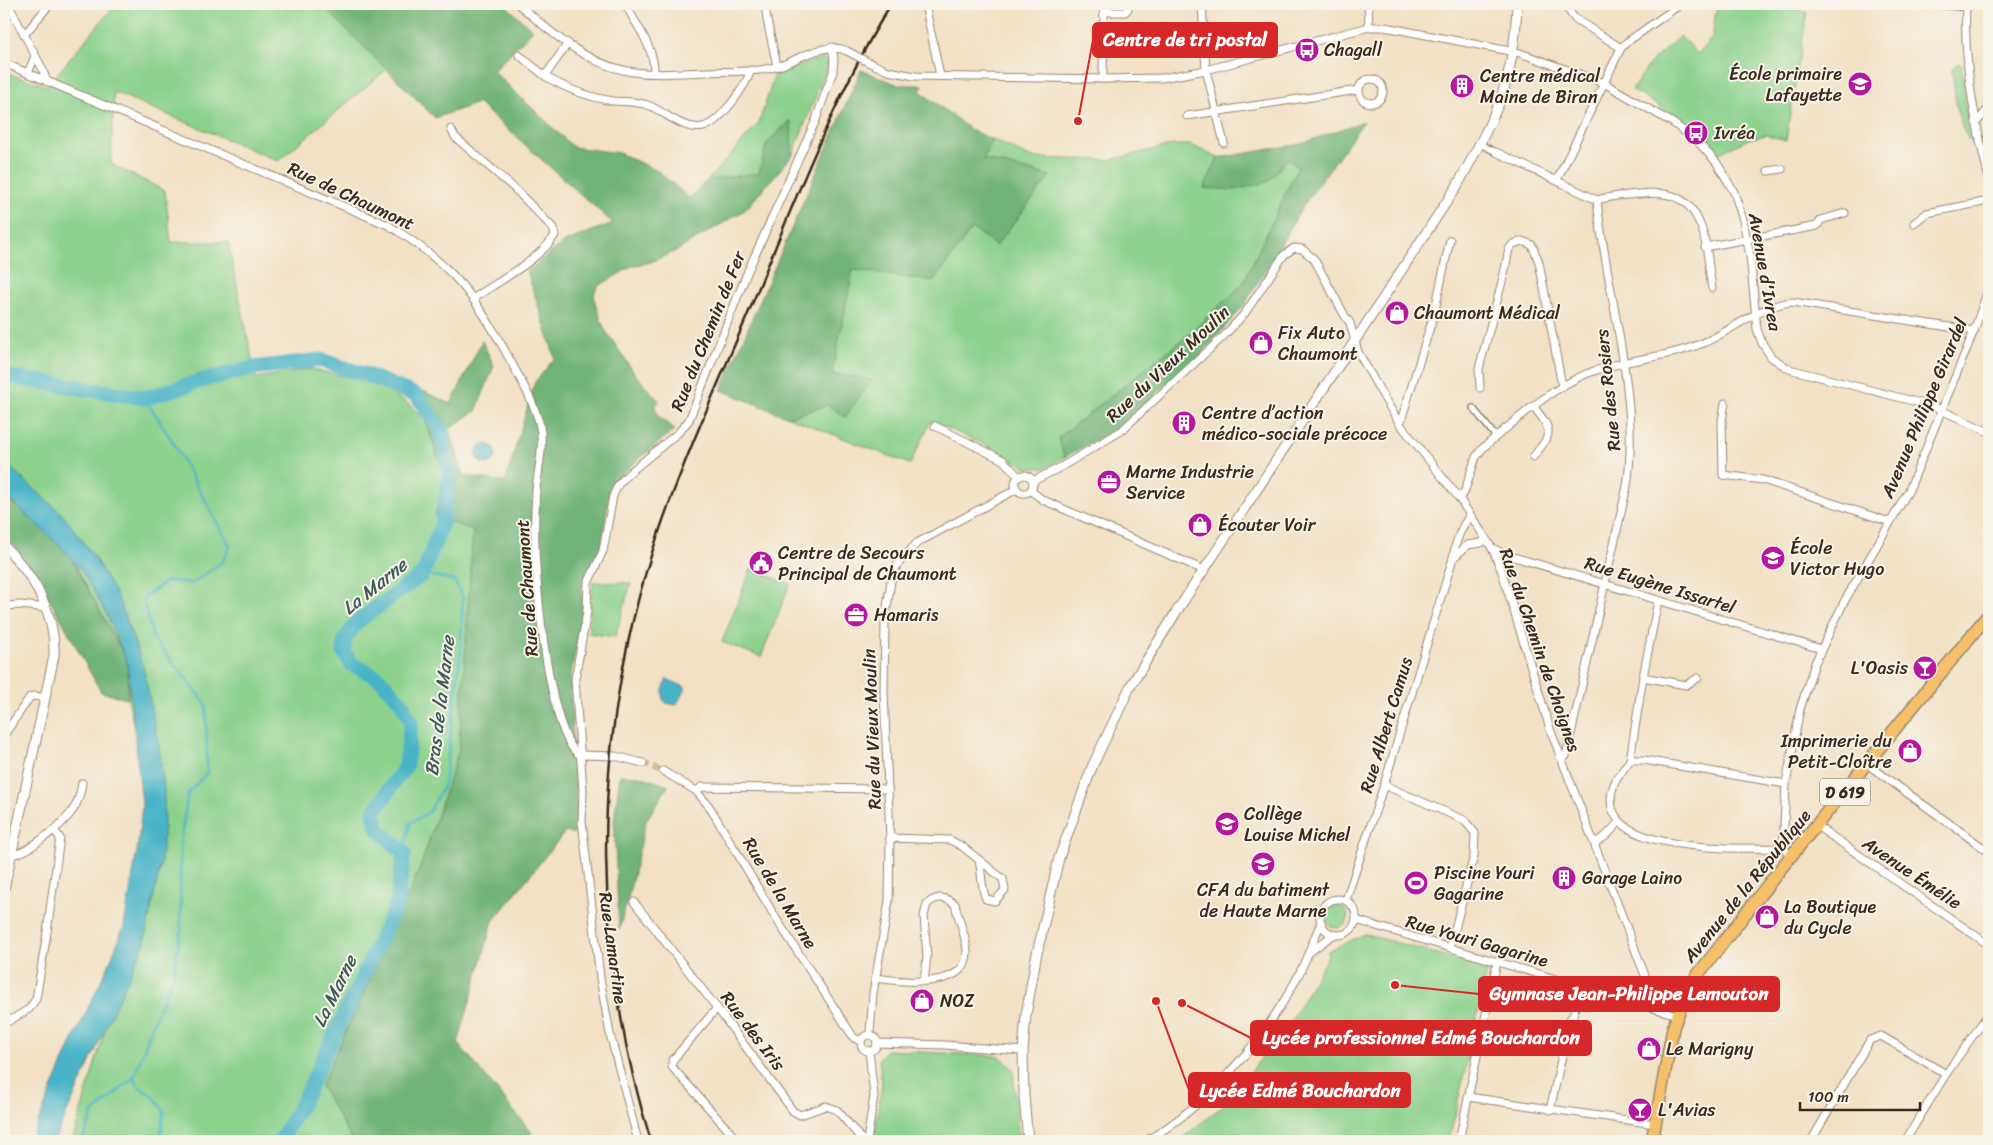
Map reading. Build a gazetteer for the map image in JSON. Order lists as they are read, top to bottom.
{
  "streets": {
    "main road": ["D 619", "Avenue de la République"],
    "street": [
      "Rue de Chaumont",
      "Avenue d'Ivrea",
      "Rue du Chemin de Fer",
      "Rue du Vieux Moulin",
      "Rue des Rosiers",
      "Avenue Philippe Girardel",
      "Rue Eugène Issartel",
      "Rue du Chemin de Choignes",
      "Rue Albert Camus",
      "Avenue Émélie",
      "Rue de la Marne",
      "Rue Youri Gagarine",
      "Rue Lamartine",
      "Rue des Iris"
    ]
  },
  "crossings": [
    ["Rue de Chaumont", "Rue du Chemin de Fer"],
    ["Rue de Chaumont", "Rue Lamartine"],
    ["Avenue d'Ivrea", "Avenue Philippe Girardel"],
    ["Rue du Chemin de Fer", "Rue Lamartine"],
    ["Rue du Vieux Moulin", "Rue du Chemin de Choignes"],
    ["Rue du Vieux Moulin", "Rue de la Marne"],
    ["Rue des Rosiers", "Rue Eugène Issartel"],
    ["Rue des Rosiers", "Rue du Chemin de Choignes"],
    ["Avenue Philippe Girardel", "Rue Eugène Issartel"],
    ["Rue Eugène Issartel", "Rue du Chemin de Choignes"],
    ["Rue du Chemin de Choignes", "Rue Albert Camus"],
    ["Rue du Chemin de Choignes", "Rue Youri Gagarine"],
    ["Rue Albert Camus", "Rue Youri Gagarine"],
    ["Avenue Émélie", "Avenue de la République"],
    ["Avenue de la République", "Rue Youri Gagarine"]
  ],
  "water": ["La Marne", "Bras de la Marne"],
  "places": {
    "bus stop": ["Chagall", "Ivréa"],
    "school or university": [
      "École primaire Lafayette",
      "École Victor Hugo",
      "Collège Louise Michel",
      "CFA du batiment de Haute Marne"
    ],
    "building": ["Centre médical Maine de Biran", "Centre d’action médico-sociale précoce", "Garage Laino"],
    "other": [
      "Centre de tri postal",
      "Gymnase Jean-Philippe Lemouton",
      "Lycée Edmé Bouchardon",
      "Lycée professionnel Edmé Bouchardon"
    ],
    "shop": [
      "Chaumont Médical",
      "Fix Auto Chaumont",
      "Écouter Voir",
      "Imprimerie du Petit-Cloître",
      "La Boutique du Cycle",
      "NOZ",
      "Le Marigny"
    ],
    "office": ["Marne Industrie Service", "Hamaris"],
    "public building": ["Centre de Secours Principal de Chaumont"],
    "bar": ["L'Oasis", "L'Avias"],
    "sports": ["Piscine Youri Gagarine"]
  },
  "scale_bar": "100 m"
}
